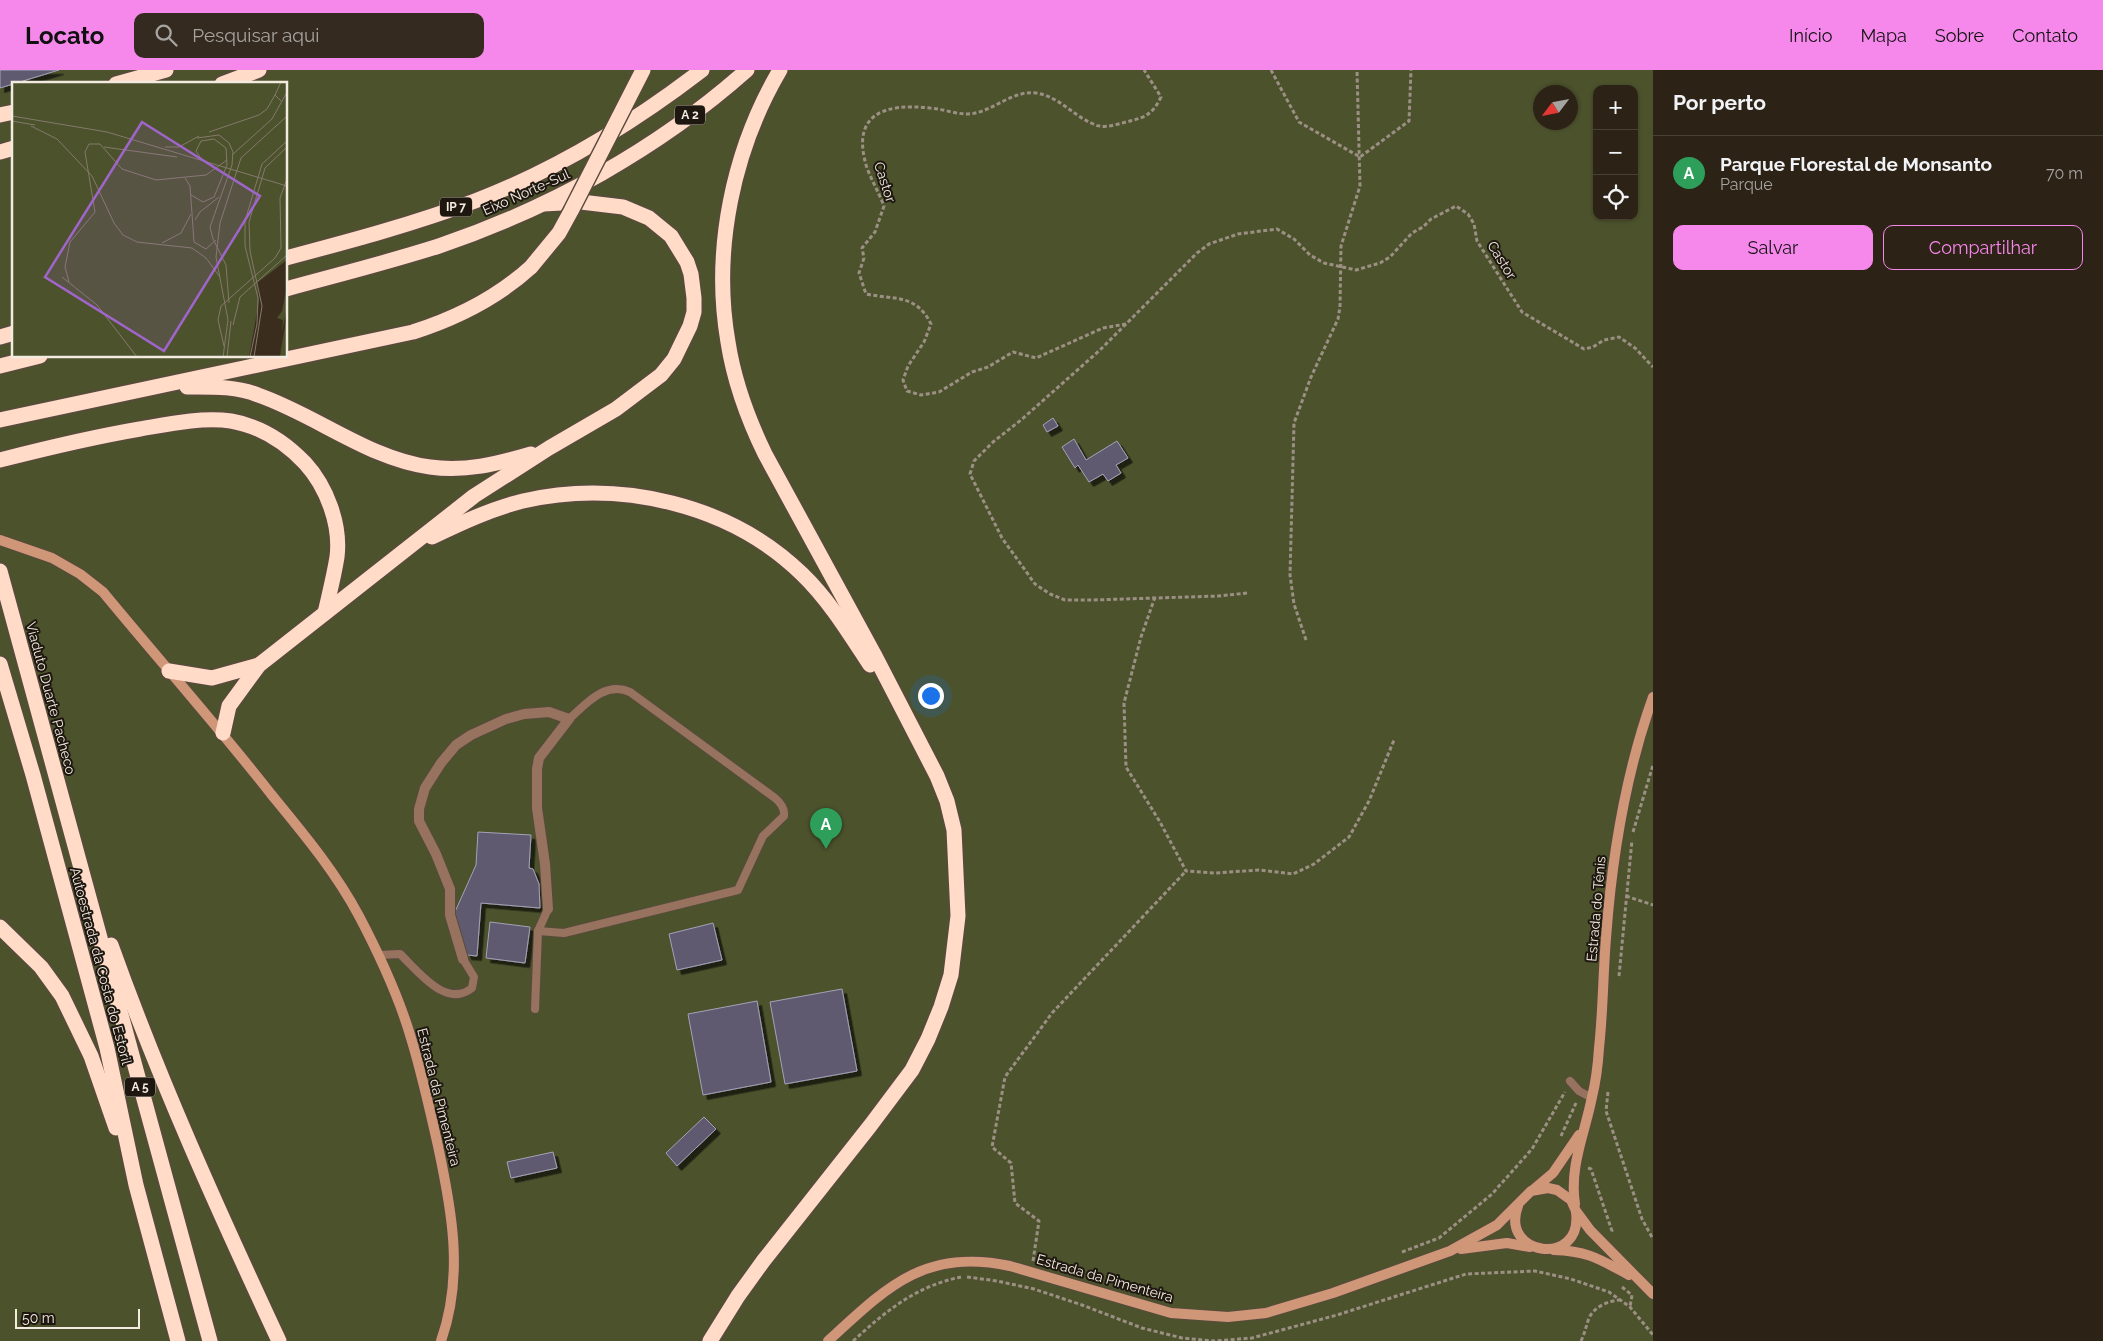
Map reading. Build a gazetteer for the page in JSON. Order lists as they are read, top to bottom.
{
  "streets": {
    "highway": [
      "A 2",
      "Eixo Norte-Sul",
      "IP 7",
      "Viaduto Duarte Pacheco",
      "Autoestrada da Costa do Estoril",
      "A 5"
    ],
    "main road": ["Estrada do Ténis", "Estrada da Pimenteira"],
    "path": ["Castor"]
  },
  "crossings": [
    ["A 2", "Eixo Norte-Sul"],
    ["Viaduto Duarte Pacheco", "Autoestrada da Costa do Estoril"],
    ["Estrada do Ténis", "Estrada da Pimenteira"]
  ],
  "scale_bar": "50 m",
  "north": "bottom left",
  "page": {
    "header": "Locato",
    "search": "Pesquisar aqui",
    "nav": [
      "Início",
      "Mapa",
      "Sobre",
      "Contato"
    ],
    "heading": "Por perto",
    "map_buttons": ["+", "−"],
    "list": [
      {
        "mark": "A",
        "name": "Parque Florestal de Monsanto",
        "note": "Parque",
        "value": "70 m"
      }
    ],
    "buttons": ["Salvar", "Compartilhar"],
    "pins": "A",
    "scale": "50 m"
  }
}
